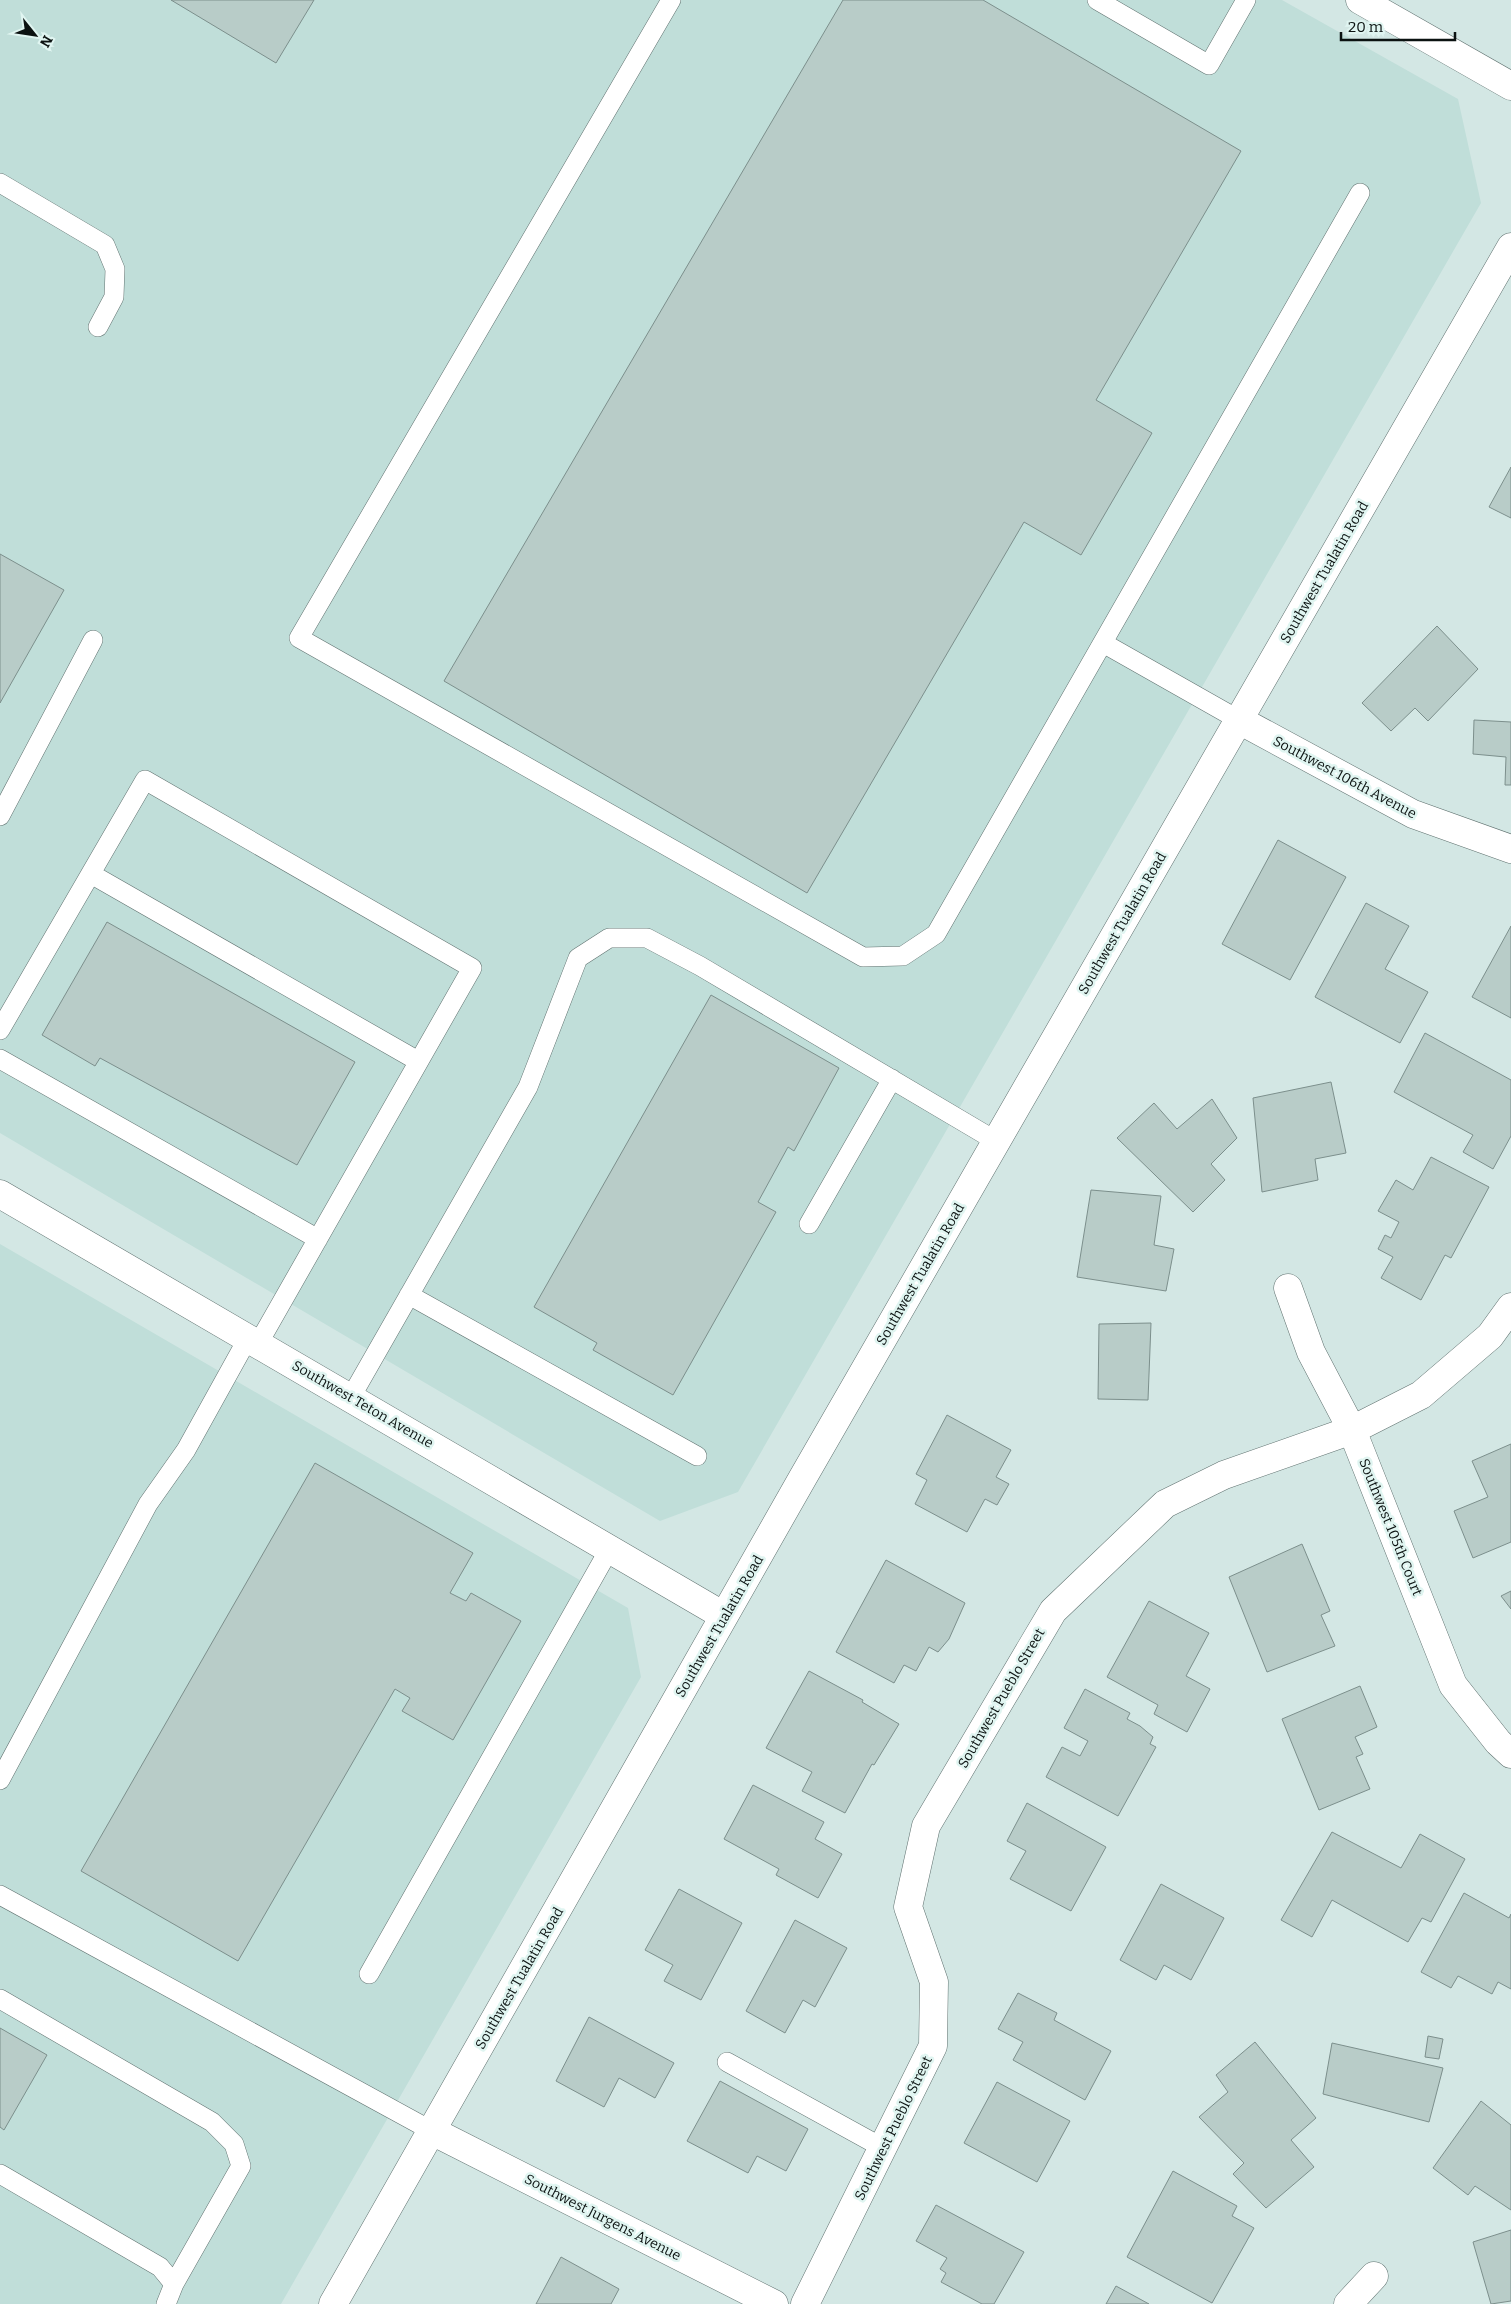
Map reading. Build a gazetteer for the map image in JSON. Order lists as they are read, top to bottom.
{
  "streets": {
    "street": [
      "Southwest Tualatin Road",
      "Southwest 106th Avenue",
      "Southwest Teton Avenue",
      "Southwest 105th Court",
      "Southwest Pueblo Street",
      "Southwest Jurgens Avenue"
    ]
  },
  "crossings": [
    ["Southwest Tualatin Road", "Southwest 106th Avenue"],
    ["Southwest Tualatin Road", "Southwest Teton Avenue"],
    ["Southwest Tualatin Road", "Southwest Jurgens Avenue"],
    ["Southwest 105th Court", "Southwest Pueblo Street"]
  ],
  "scale_bar": "20 m",
  "north": "bottom right"
}
